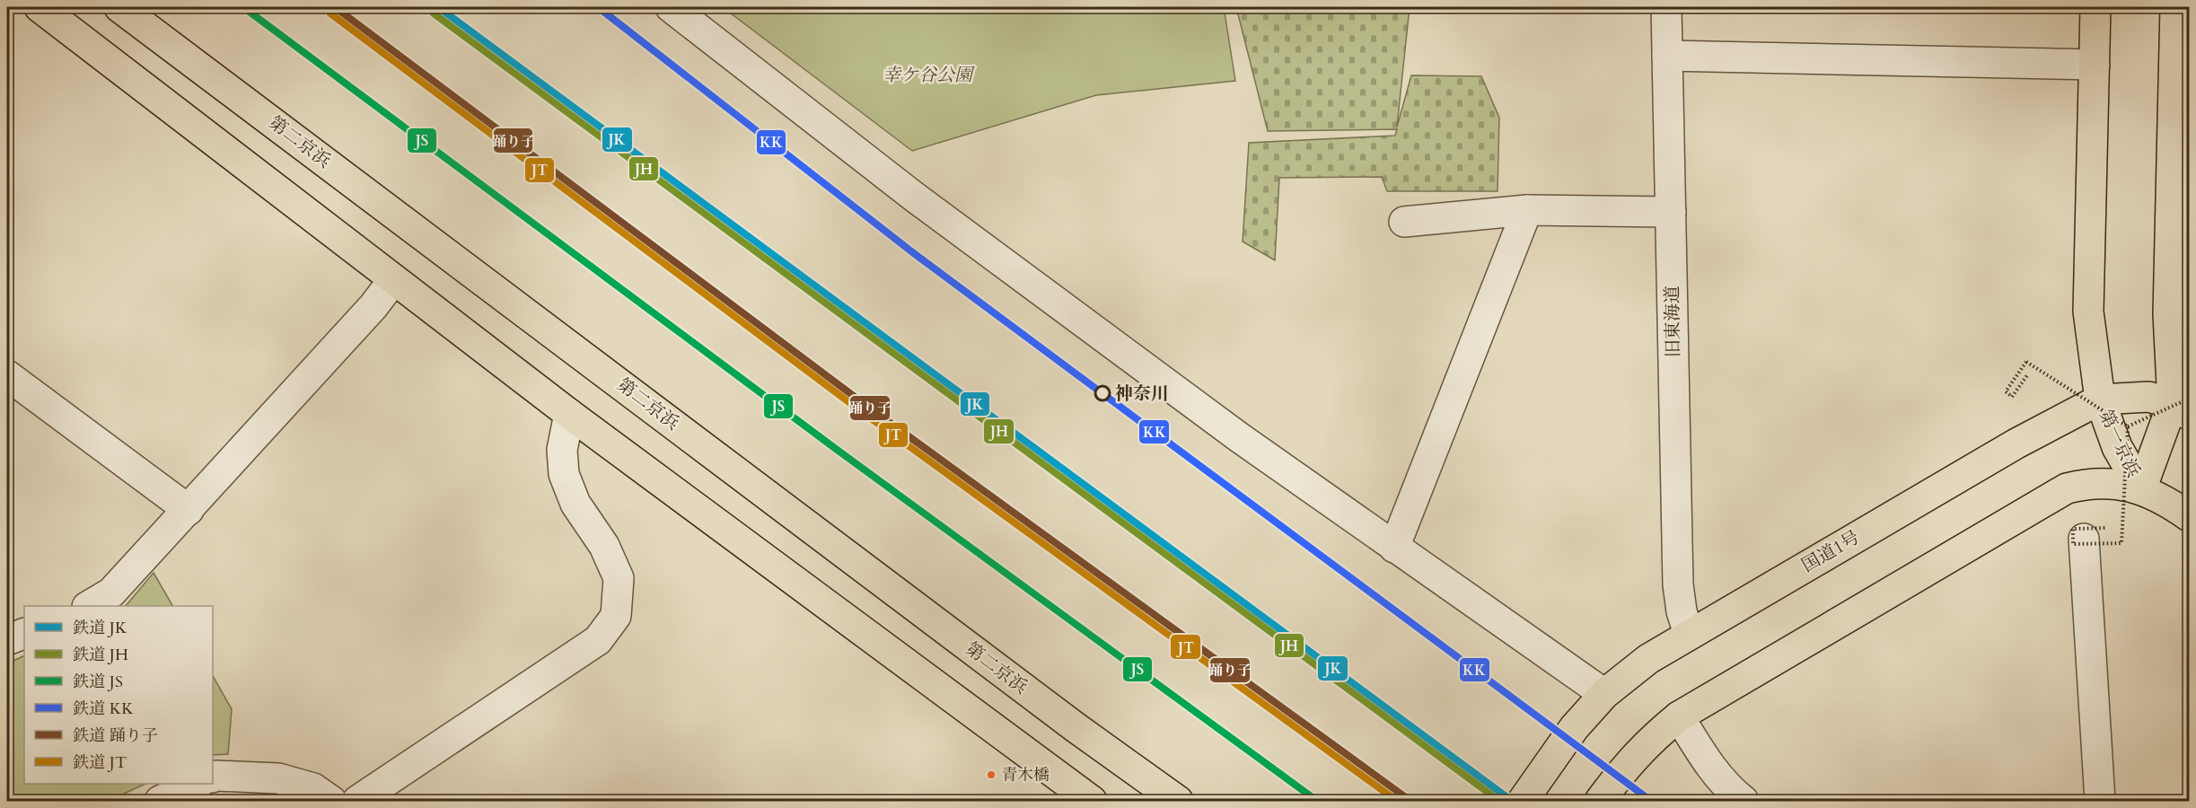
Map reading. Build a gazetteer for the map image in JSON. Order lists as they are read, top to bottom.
{
  "streets": {
    "highway": ["第二京浜", "第一京浜", "国道1号"],
    "street": ["旧東海道"]
  },
  "crossings": [
    ["旧東海道", "国道1号"],
    ["第一京浜", "国道1号"]
  ],
  "parks": ["幸ケ谷公園"],
  "places": ["神奈川", "青木橋"],
  "lines": [
    "rail line JK",
    "rail line JS",
    "rail line KK",
    "rail line 踊り子",
    "rail line JH",
    "rail line JT"
  ],
  "legend": [
    "鉄道 JK",
    "鉄道 JH",
    "鉄道 JS",
    "鉄道 KK",
    "鉄道 踊り子",
    "鉄道 JT"
  ]
}
